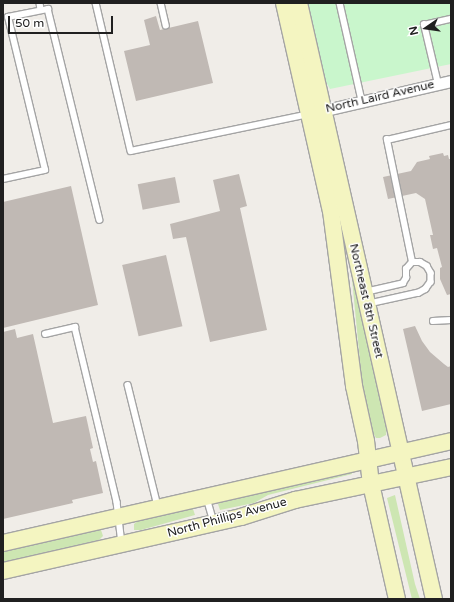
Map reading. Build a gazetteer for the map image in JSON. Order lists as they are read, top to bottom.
{
  "streets": {
    "main road": ["Northeast 8th Street", "North Phillips Avenue"],
    "street": ["North Laird Avenue"]
  },
  "crossings": [
    ["North Laird Avenue", "Northeast 8th Street"],
    ["Northeast 8th Street", "North Phillips Avenue"]
  ],
  "scale_bar": "50 m",
  "north": "left"
}
